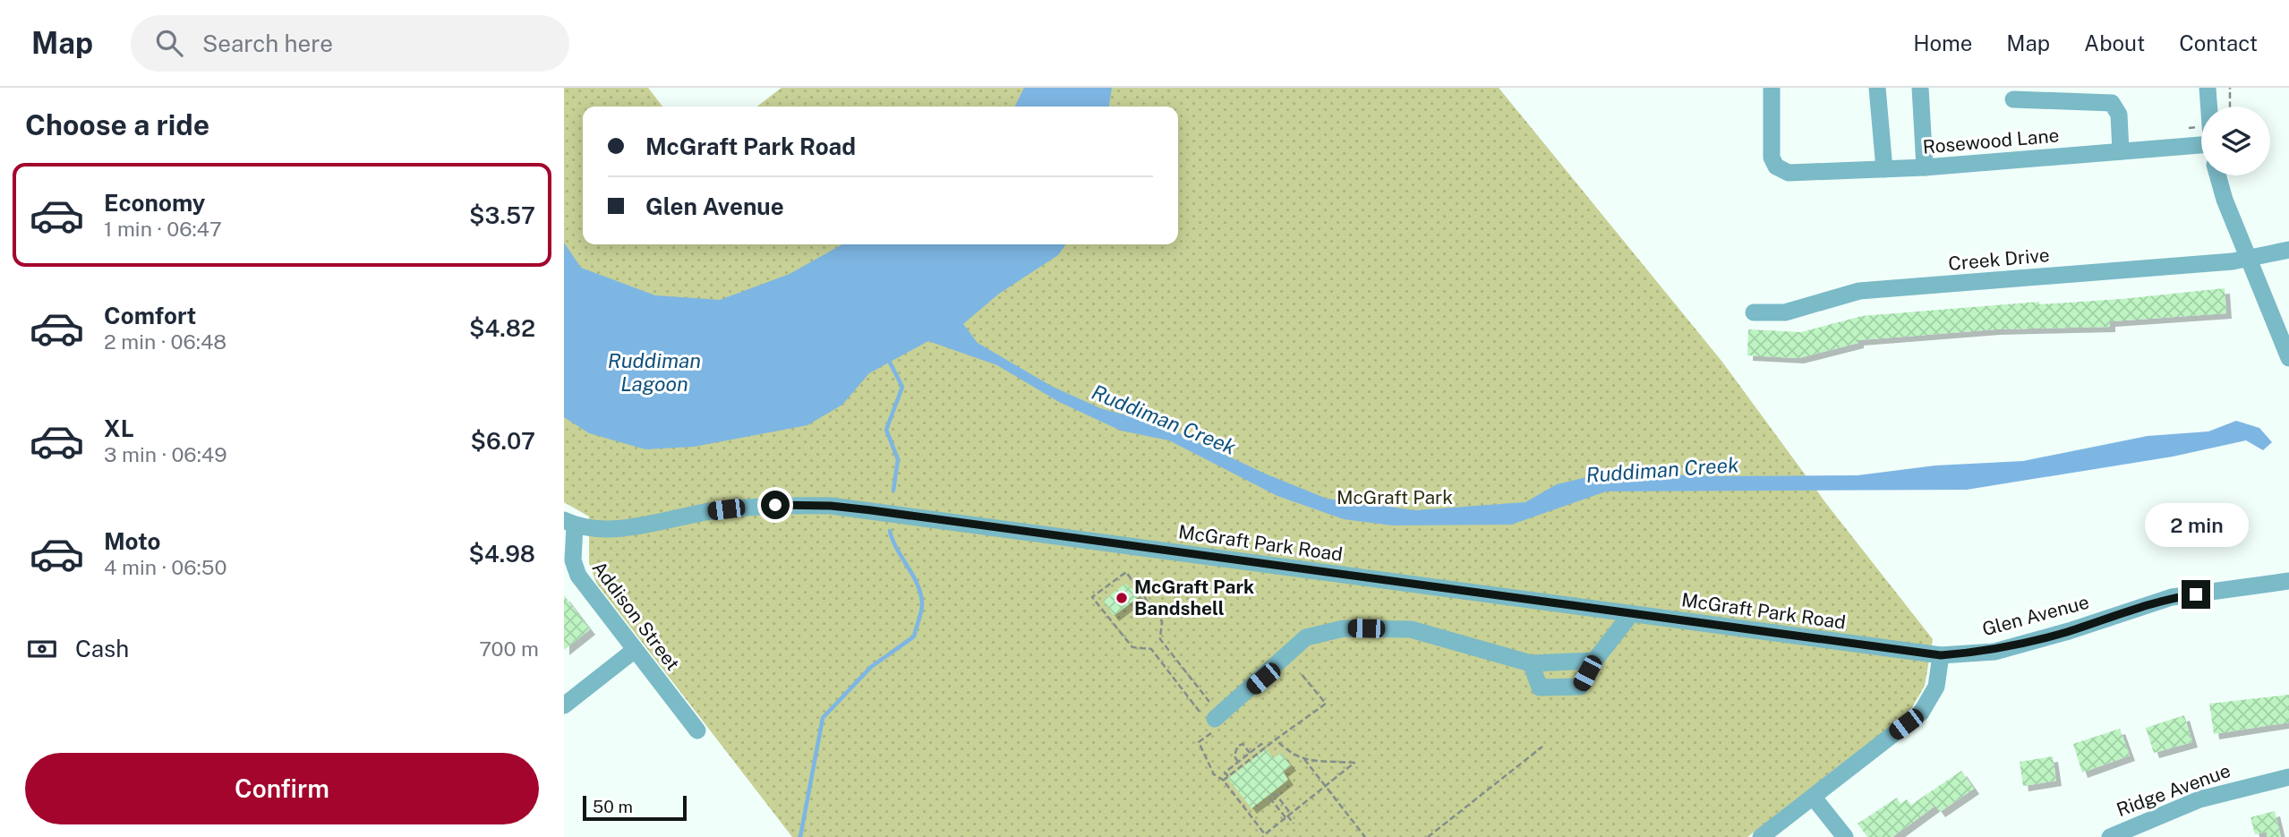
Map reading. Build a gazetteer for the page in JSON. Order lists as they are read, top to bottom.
{
  "streets": {
    "street": [
      "Rosewood Lane",
      "Creek Drive",
      "McGraft Park Road",
      "Addison Street",
      "Glen Avenue",
      "Ridge Avenue"
    ]
  },
  "crossings": [
    ["McGraft Park Road", "Addison Street"],
    ["McGraft Park Road", "Glen Avenue"]
  ],
  "water": ["Ruddiman Lagoon", "Ruddiman Creek"],
  "parks": ["McGraft Park"],
  "places": ["McGraft Park Bandshell"],
  "scale_bar": "50 m",
  "page": {
    "header": "Map",
    "search": "Search here",
    "nav": [
      "Home",
      "Map",
      "About",
      "Contact"
    ],
    "heading": "Choose a ride",
    "banner": ["McGraft Park Road", "Glen Avenue"],
    "list": [
      {
        "name": "Economy",
        "note": "1 min · 06:47",
        "value": "$3.57"
      },
      {
        "name": "Comfort",
        "note": "2 min · 06:48",
        "value": "$4.82"
      },
      {
        "name": "XL",
        "note": "3 min · 06:49",
        "value": "$6.07"
      },
      {
        "name": "Moto",
        "note": "4 min · 06:50",
        "value": "$4.98"
      }
    ],
    "bubble": "2 min",
    "pay": ["Cash", "700 m"],
    "buttons": "Confirm",
    "scale": "50 m"
  }
}
